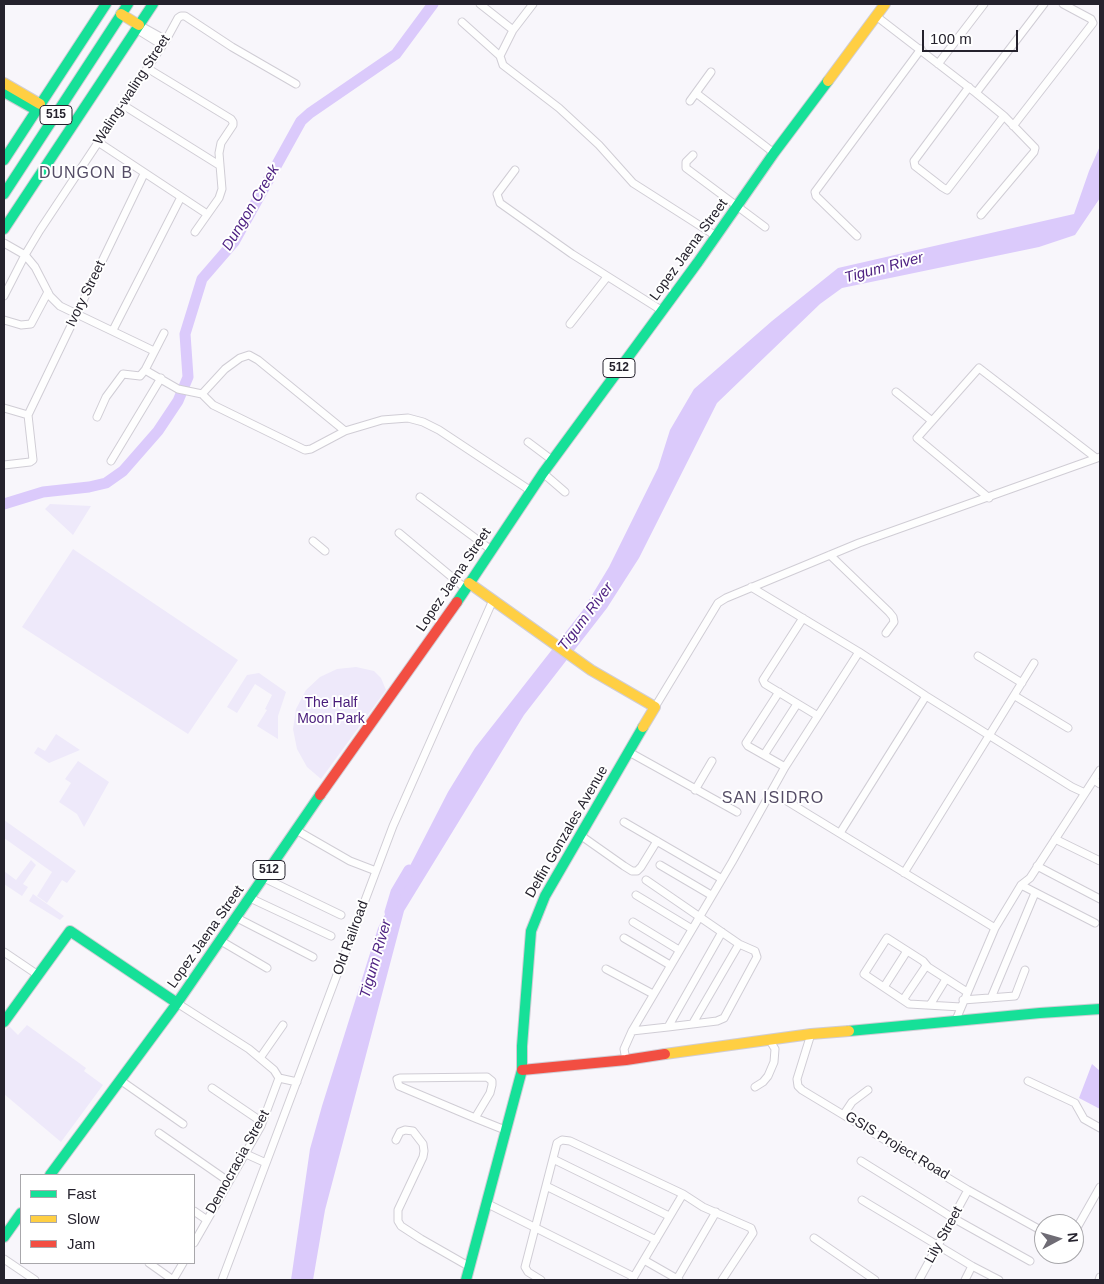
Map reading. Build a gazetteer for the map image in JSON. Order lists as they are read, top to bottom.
{
  "streets": {
    "main road": [
      "515",
      "Lopez Jaena Street",
      "512",
      "Delfin Gonzales Avenue"
    ],
    "street": [
      "Waling-waling Street",
      "Ivory Street",
      "Old Railroad",
      "GSIS Project Road",
      "Democracia Street",
      "Lily Street"
    ]
  },
  "crossings": [
    ["GSIS Project Road", "Lily Street"]
  ],
  "districts": ["DUNGON B", "SAN ISIDRO"],
  "water": ["Dungon Creek", "Tigum River"],
  "parks": ["The Half Moon Park"],
  "legend": ["Fast", "Slow", "Jam"],
  "scale_bar": "100 m",
  "north": "right"
}
